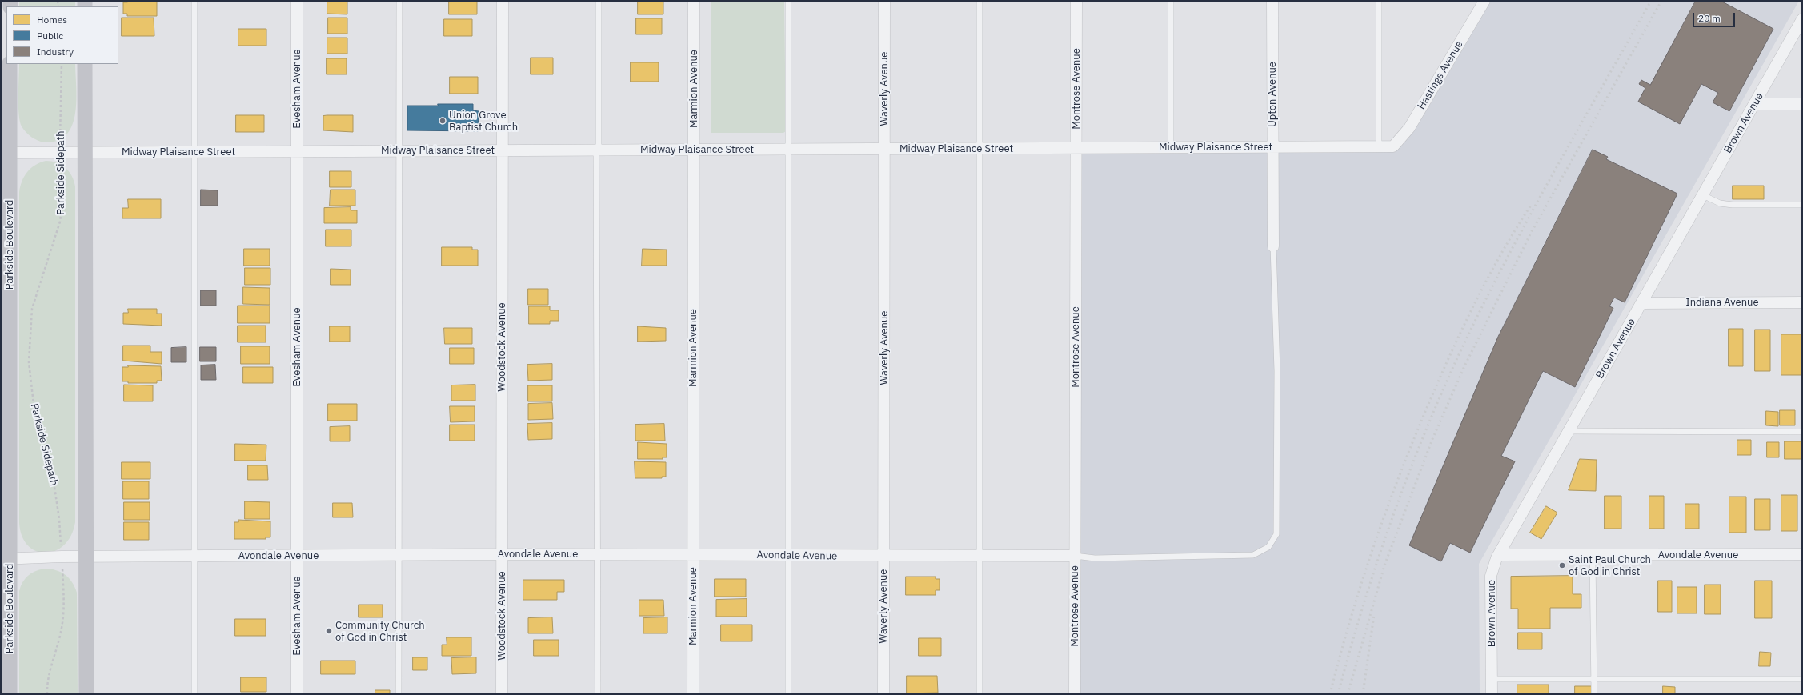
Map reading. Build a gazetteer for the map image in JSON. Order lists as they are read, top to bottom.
{
  "streets": {
    "street": [
      "Hastings Avenue",
      "Evesham Avenue",
      "Marmion Avenue",
      "Waverly Avenue",
      "Montrose Avenue",
      "Upton Avenue",
      "Brown Avenue",
      "Midway Plaisance Street",
      "Parkside Boulevard",
      "Indiana Avenue",
      "Woodstock Avenue",
      "Avondale Avenue"
    ],
    "path": ["Parkside Sidepath"]
  },
  "crossings": [
    ["Hastings Avenue", "Midway Plaisance Street"],
    ["Evesham Avenue", "Midway Plaisance Street"],
    ["Evesham Avenue", "Avondale Avenue"],
    ["Marmion Avenue", "Midway Plaisance Street"],
    ["Marmion Avenue", "Avondale Avenue"],
    ["Waverly Avenue", "Midway Plaisance Street"],
    ["Waverly Avenue", "Avondale Avenue"],
    ["Montrose Avenue", "Midway Plaisance Street"],
    ["Montrose Avenue", "Avondale Avenue"],
    ["Upton Avenue", "Midway Plaisance Street"],
    ["Brown Avenue", "Indiana Avenue"],
    ["Brown Avenue", "Avondale Avenue"],
    ["Midway Plaisance Street", "Parkside Sidepath"],
    ["Midway Plaisance Street", "Parkside Boulevard"],
    ["Midway Plaisance Street", "Woodstock Avenue"],
    ["Parkside Sidepath", "Avondale Avenue"],
    ["Parkside Boulevard", "Avondale Avenue"],
    ["Woodstock Avenue", "Avondale Avenue"]
  ],
  "places": ["Union Grove Baptist Church", "Saint Paul Church of God in Christ", "Community Church of God in Christ"],
  "legend": ["Homes", "Public", "Industry"],
  "scale_bar": "20 m"
}
